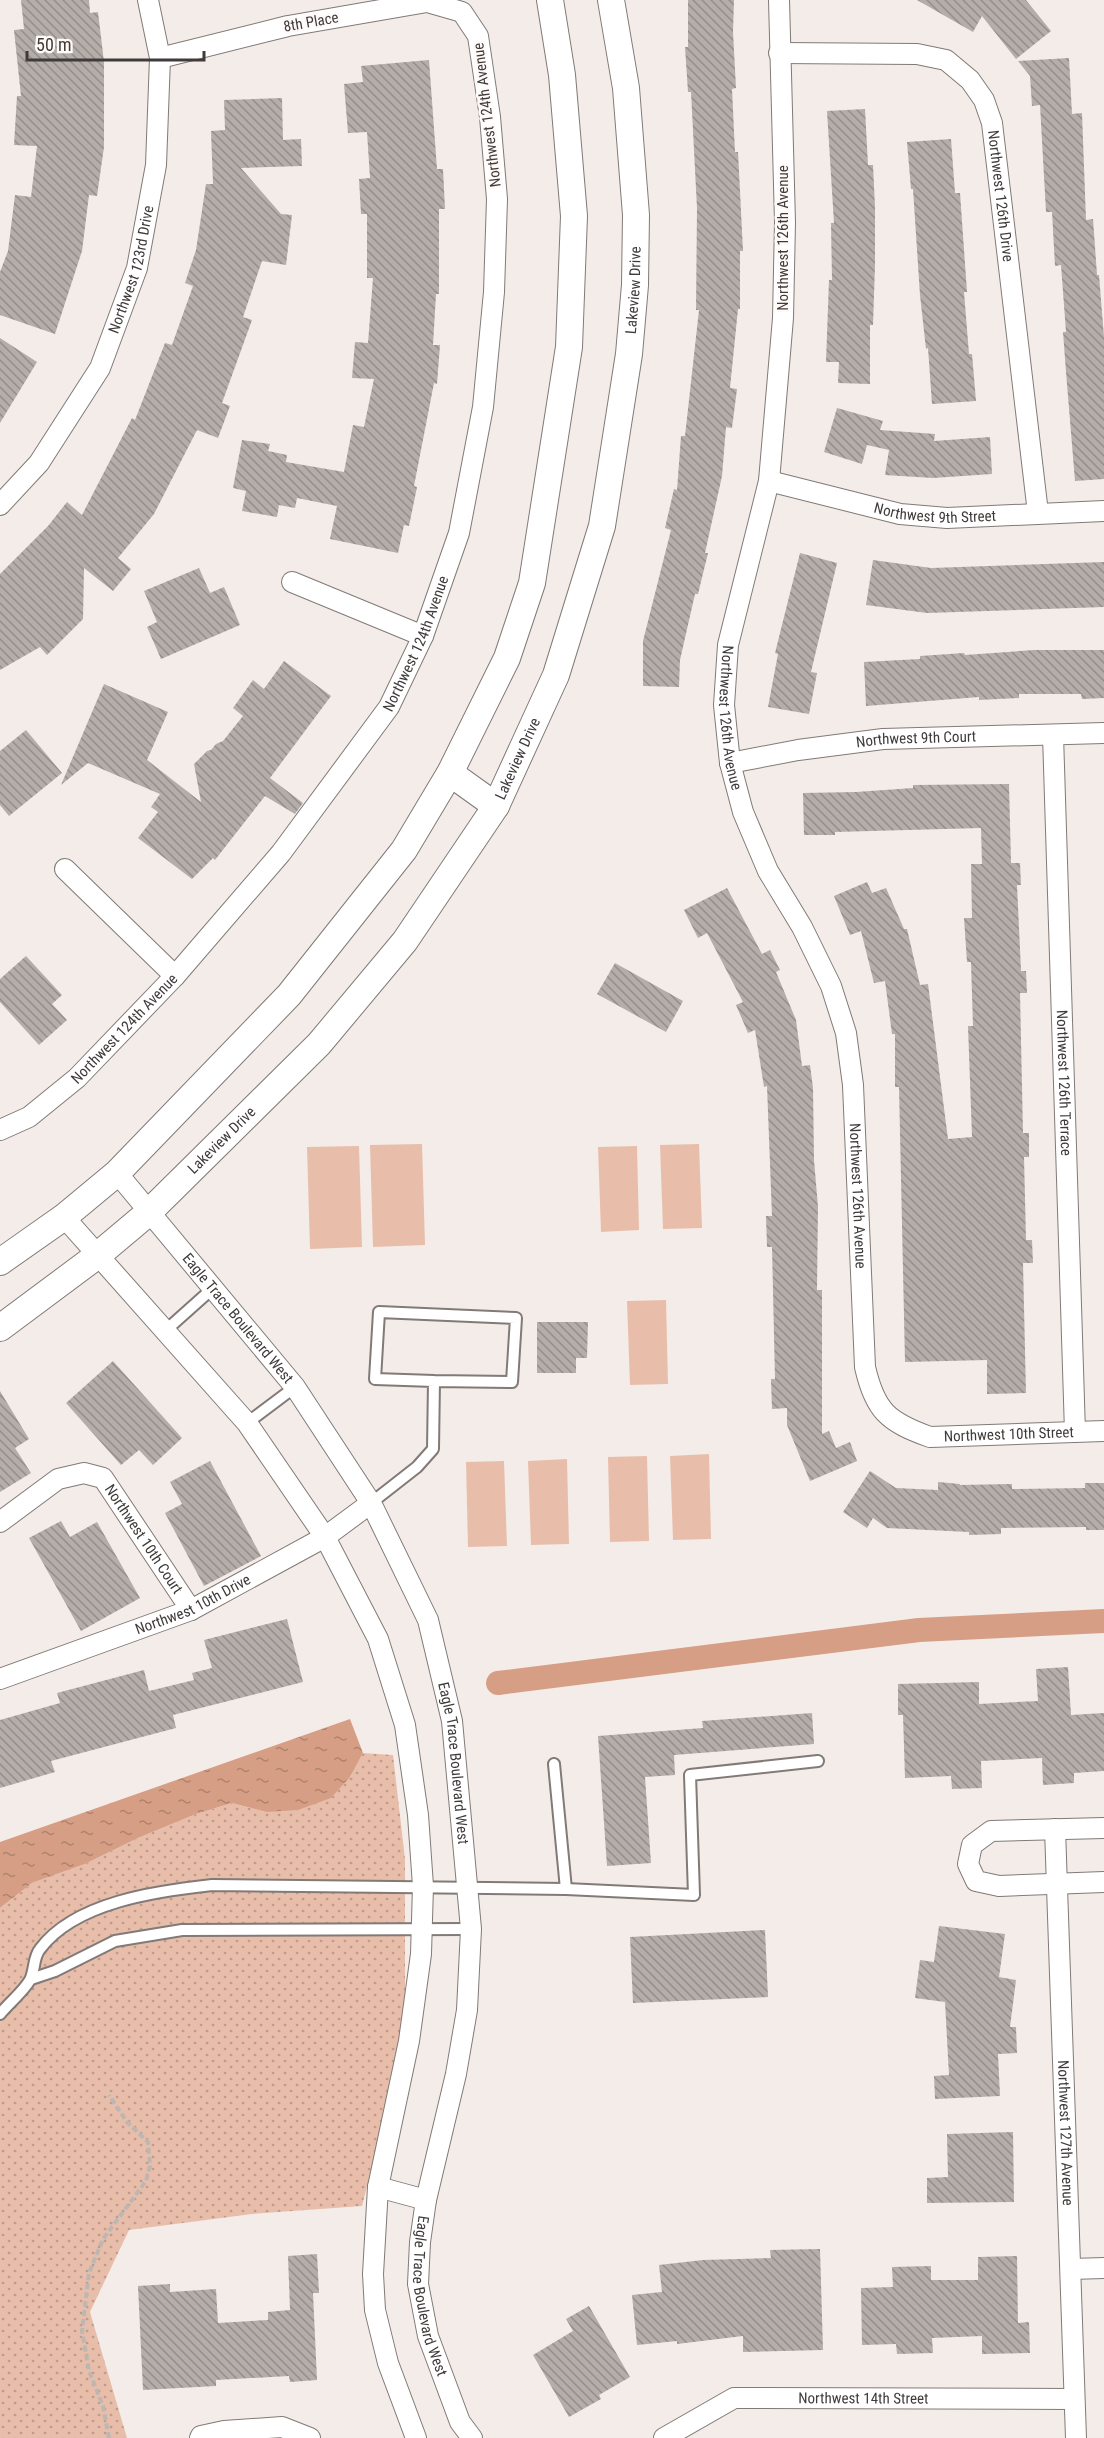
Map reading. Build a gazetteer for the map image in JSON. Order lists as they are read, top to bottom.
{
  "streets": {
    "street": [
      "8th Place",
      "Northwest 124th Avenue",
      "Northwest 126th Drive",
      "Northwest 126th Avenue",
      "Northwest 123rd Drive",
      "Lakeview Drive",
      "Northwest 9th Street",
      "Northwest 9th Court",
      "Northwest 126th Terrace",
      "Eagle Trace Boulevard West",
      "Northwest 10th Street",
      "Northwest 10th Court",
      "Northwest 10th Drive",
      "Northwest 127th Avenue",
      "Northwest 14th Street"
    ]
  },
  "crossings": [
    ["8th Place", "Northwest 124th Avenue"],
    ["8th Place", "Northwest 123rd Drive"],
    ["Northwest 126th Drive", "Northwest 126th Avenue"],
    ["Northwest 126th Drive", "Northwest 9th Street"],
    ["Northwest 126th Avenue", "Northwest 9th Street"],
    ["Northwest 126th Avenue", "Northwest 9th Court"],
    ["Northwest 126th Avenue", "Northwest 10th Street"],
    ["Lakeview Drive", "Eagle Trace Boulevard West"],
    ["Northwest 9th Court", "Northwest 126th Terrace"],
    ["Northwest 126th Terrace", "Northwest 10th Street"],
    ["Eagle Trace Boulevard West", "Northwest 10th Drive"],
    ["Northwest 10th Court", "Northwest 10th Drive"],
    ["Northwest 127th Avenue", "Northwest 14th Street"]
  ],
  "scale_bar": "50 m"
}
